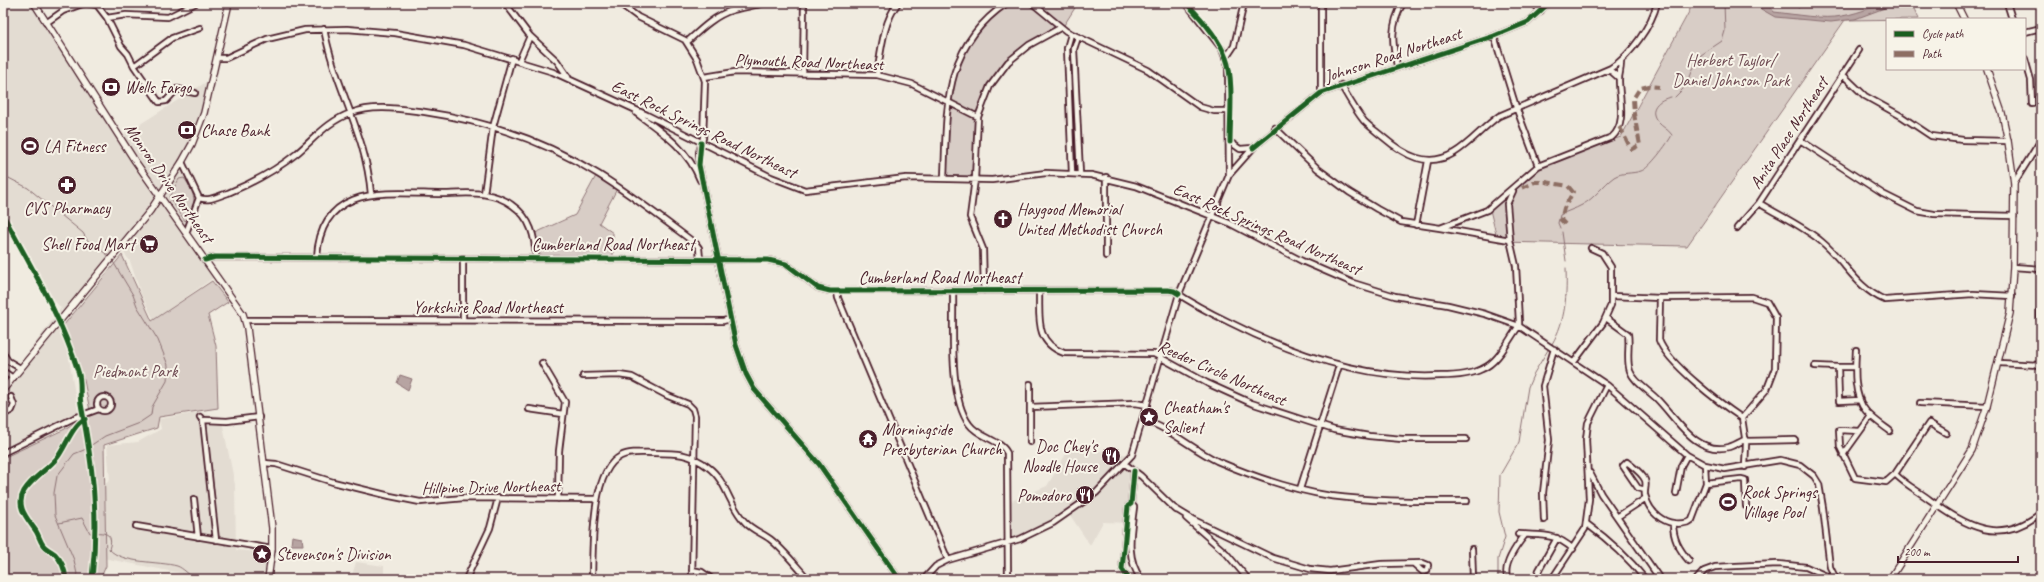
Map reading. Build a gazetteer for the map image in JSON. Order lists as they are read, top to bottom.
{
  "streets": {
    "main road": ["Monroe Drive Northeast"],
    "street": [
      "Johnson Road Northeast",
      "Plymouth Road Northeast",
      "East Rock Springs Road Northeast",
      "Anita Place Northeast",
      "Cumberland Road Northeast",
      "Yorkshire Road Northeast",
      "Reeder Circle Northeast",
      "Hillpine Drive Northeast"
    ]
  },
  "crossings": [
    ["Johnson Road Northeast", "East Rock Springs Road Northeast"],
    ["Johnson Road Northeast", "Cumberland Road Northeast"],
    ["Johnson Road Northeast", "Reeder Circle Northeast"],
    ["East Rock Springs Road Northeast", "Cumberland Road Northeast"],
    ["Monroe Drive Northeast", "Cumberland Road Northeast"],
    ["Monroe Drive Northeast", "Yorkshire Road Northeast"],
    ["Monroe Drive Northeast", "Hillpine Drive Northeast"],
    ["Cumberland Road Northeast", "Reeder Circle Northeast"]
  ],
  "parks": ["Herbert Taylor/ Daniel Johnson Park", "Piedmont Park"],
  "places": {
    "bank": ["Wells Fargo", "Chase Bank"],
    "sports": ["LA Fitness", "Rock Springs Village Pool"],
    "pharmacy": ["CVS Pharmacy"],
    "church": ["Haygood Memorial United Methodist Church"],
    "supermarket": ["Shell Food Mart"],
    "place": ["Cheatham's Salient", "Stevenson's Division"],
    "temple": ["Morningside Presbyterian Church"],
    "restaurant": ["Doc Chey's Noodle House", "Pomodoro"]
  },
  "legend": ["Cycle path", "Path"],
  "scale_bar": "200 m"
}
